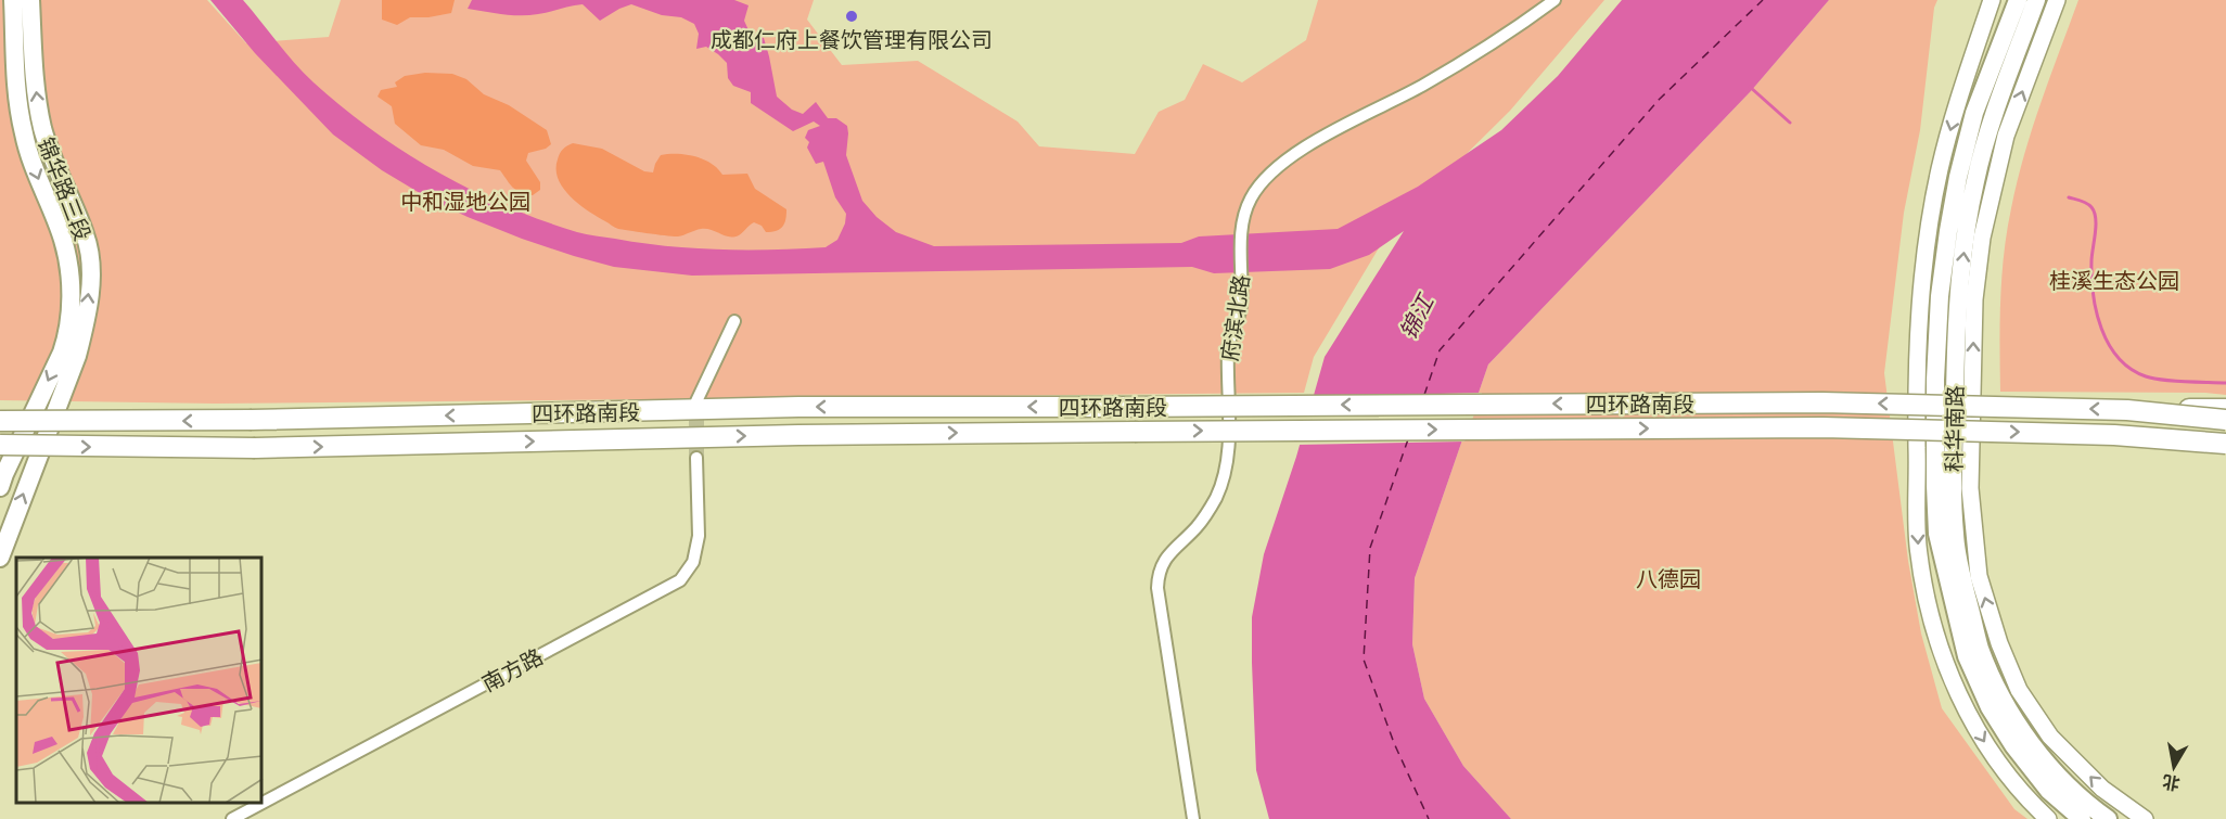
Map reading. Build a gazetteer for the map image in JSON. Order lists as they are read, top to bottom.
{
  "streets": {
    "highway": ["四环路南段"],
    "main road": ["锦华路三段", "科华南路"],
    "street": ["府滨北路", "南方路"]
  },
  "water": ["锦江"],
  "parks": ["中和湿地公园", "桂溪生态公园", "八德园"],
  "places": ["成都仁府上餐饮管理有限公司"],
  "north": "bottom"
}
